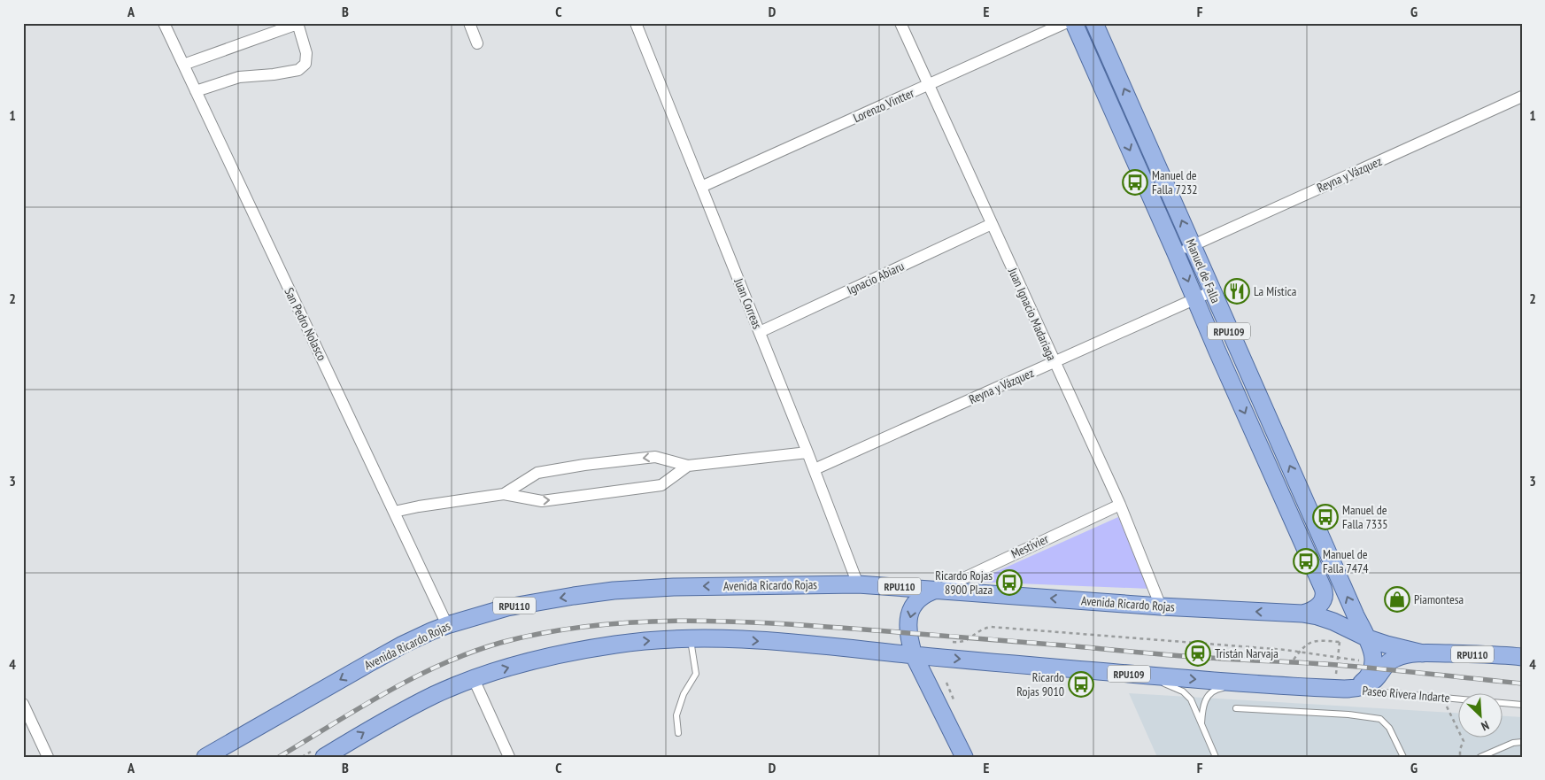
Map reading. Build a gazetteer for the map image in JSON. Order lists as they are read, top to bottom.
{
  "streets": {
    "main road": [
      "Manuel de Falla",
      "RPU109",
      "Avenida Ricardo Rojas",
      "RPU110"
    ],
    "street": [
      "Lorenzo Vintter",
      "Reyna y Vázquez",
      "Ignacio Abiaru",
      "Juan Correas",
      "Juan Ignacio Madariaga",
      "San Pedro Nolasco",
      "Mestivier"
    ],
    "lane": ["Paseo Rivera Indarte"]
  },
  "crossings": [
    ["Lorenzo Vintter", "Juan Correas"],
    ["Lorenzo Vintter", "Juan Ignacio Madariaga"],
    ["Reyna y Vázquez", "Manuel de Falla"],
    ["Reyna y Vázquez", "Juan Correas"],
    ["Reyna y Vázquez", "Juan Ignacio Madariaga"],
    ["Manuel de Falla", "Avenida Ricardo Rojas"],
    ["Ignacio Abiaru", "Juan Correas"],
    ["Ignacio Abiaru", "Juan Ignacio Madariaga"],
    ["Juan Correas", "Avenida Ricardo Rojas"],
    ["Juan Ignacio Madariaga", "Mestivier"],
    ["Juan Ignacio Madariaga", "Avenida Ricardo Rojas"],
    ["San Pedro Nolasco", "Avenida Ricardo Rojas"],
    ["Mestivier", "Avenida Ricardo Rojas"],
    ["Avenida Ricardo Rojas", "Paseo Rivera Indarte"]
  ],
  "places": {
    "bus stop": [
      "Manuel de Falla 7232",
      "Manuel de Falla 7335",
      "Manuel de Falla 7474",
      "Ricardo Rojas 8900 Plaza",
      "Ricardo Rojas 9010"
    ],
    "restaurant": ["La Mística"],
    "shop": ["Piamontesa"],
    "station": ["Tristán Narvaja"]
  },
  "north": "bottom right",
  "grid": {
    "columns": [
      "A",
      "B",
      "C",
      "D",
      "E",
      "F",
      "G"
    ],
    "rows": [
      "1",
      "2",
      "3",
      "4"
    ]
  }
}
